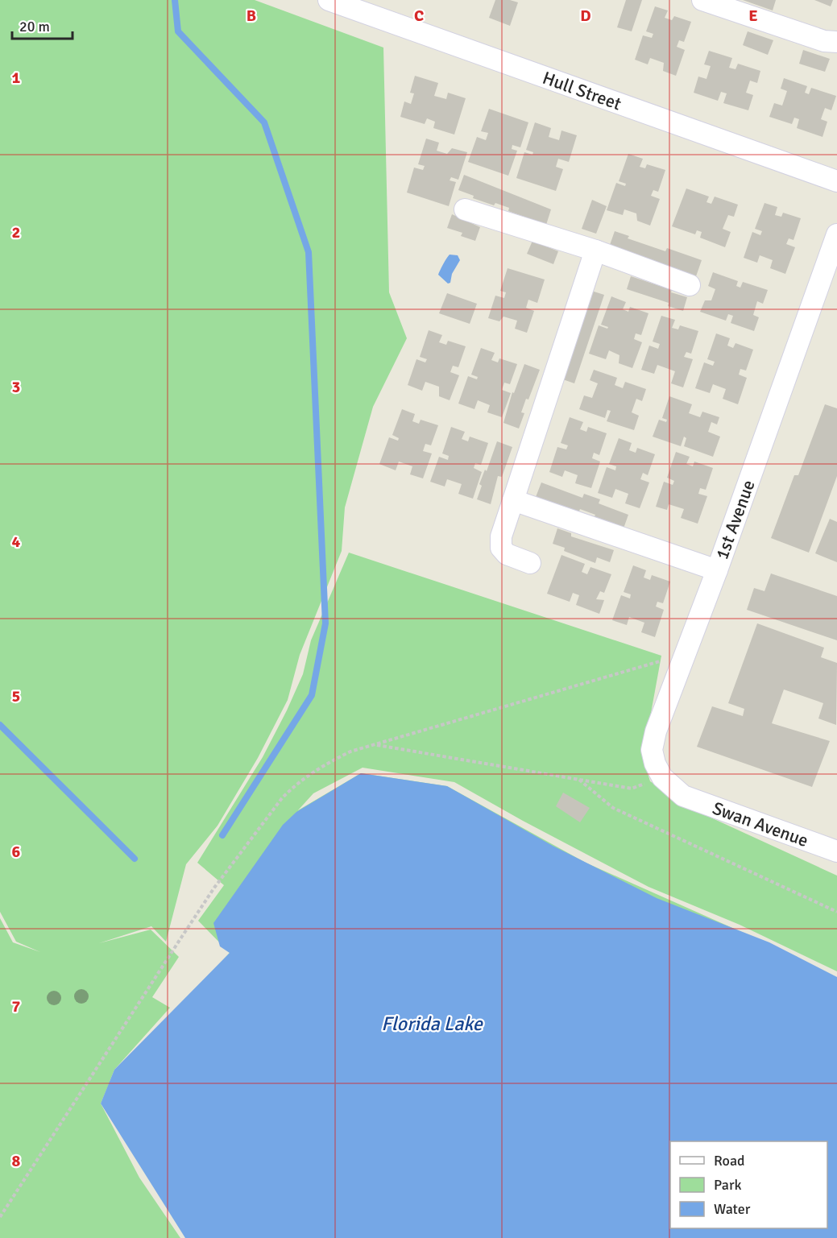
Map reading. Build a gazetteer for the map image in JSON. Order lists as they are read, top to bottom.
{
  "streets": {
    "street": ["Hull Street", "1st Avenue", "Swan Avenue"]
  },
  "crossings": [
    ["1st Avenue", "Swan Avenue"]
  ],
  "water": ["Florida Lake"],
  "legend": ["Road", "Park", "Water"],
  "scale_bar": "20 m",
  "grid": {
    "columns": [
      "B",
      "C",
      "D",
      "E"
    ],
    "rows": [
      "1",
      "2",
      "3",
      "4",
      "5",
      "6",
      "7",
      "8"
    ]
  }
}
